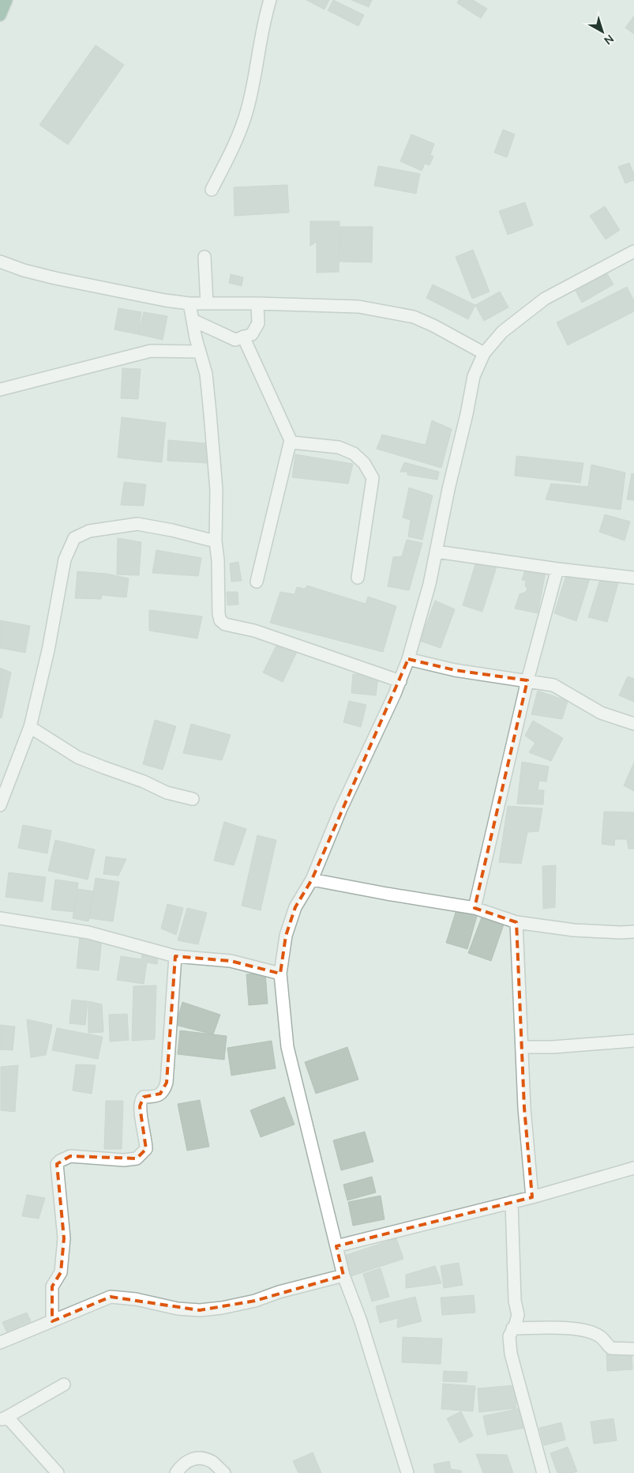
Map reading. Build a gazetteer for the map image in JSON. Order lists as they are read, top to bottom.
{
  "north": "bottom right"
}
